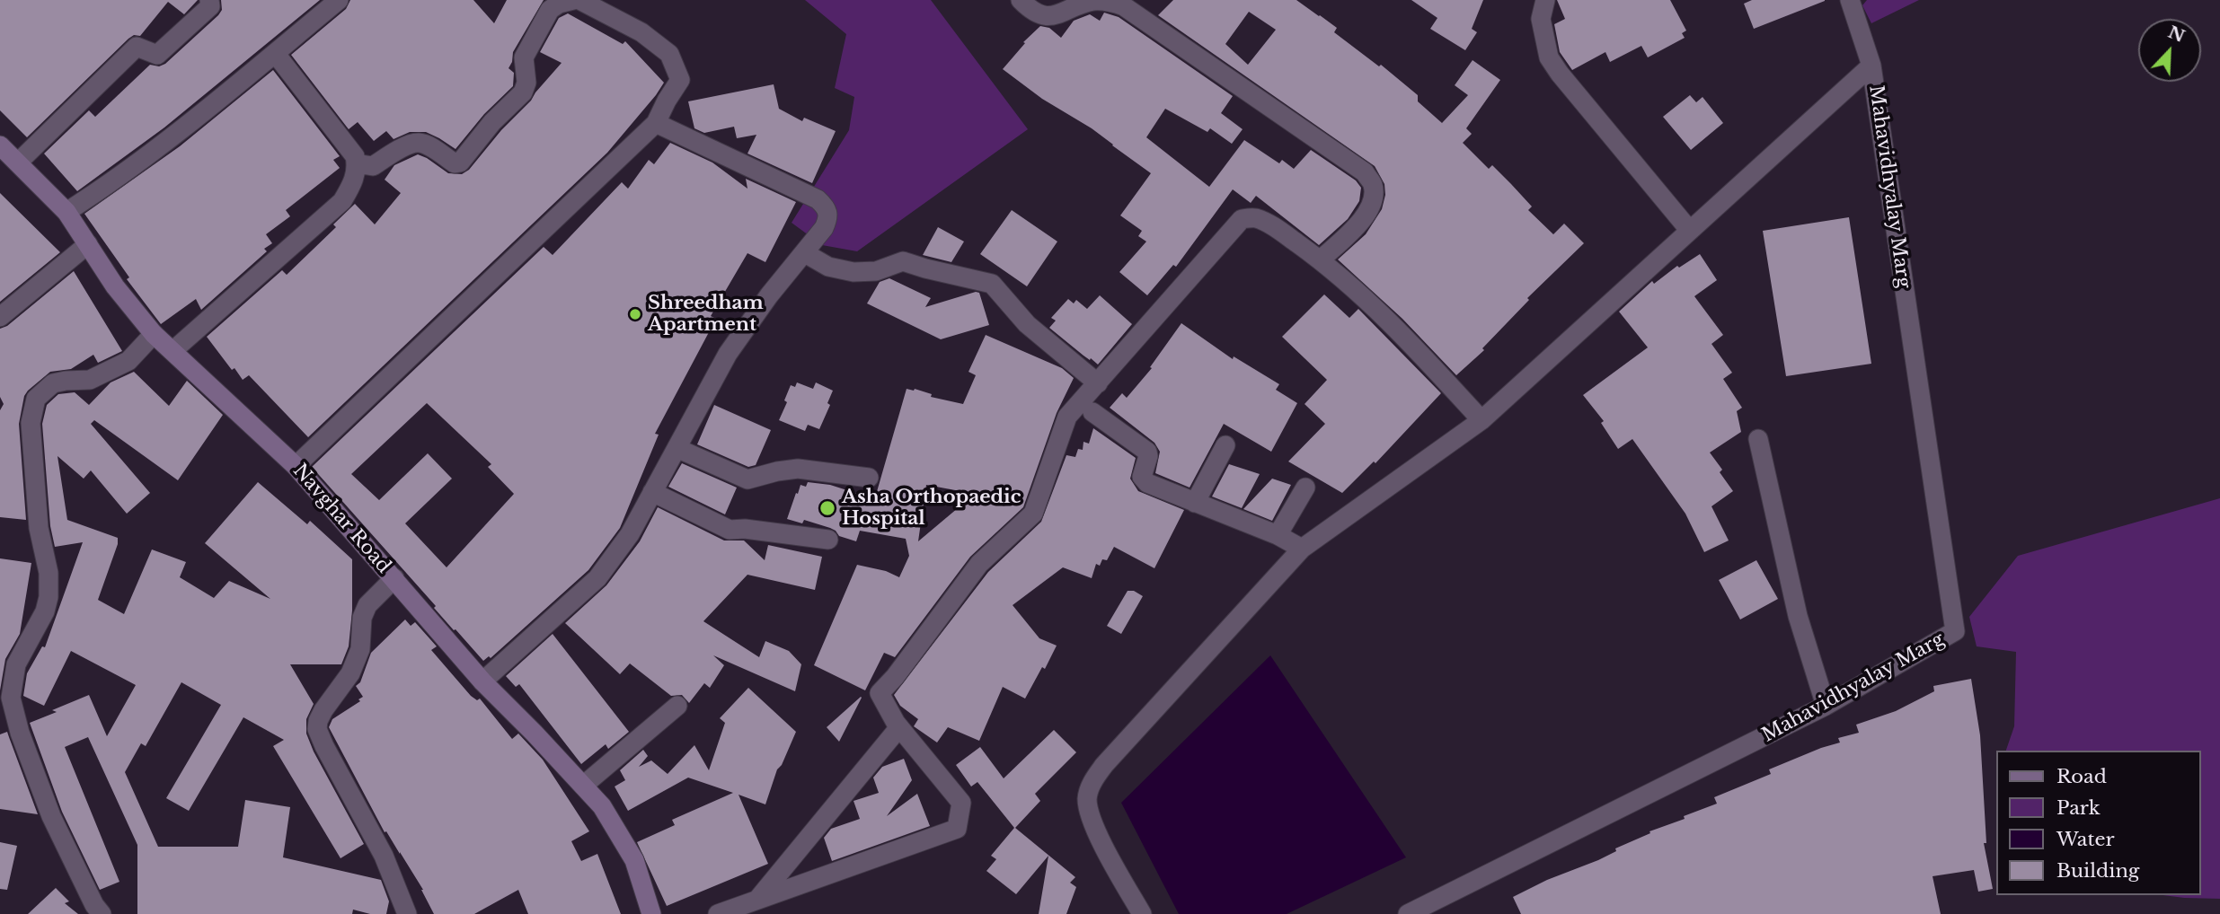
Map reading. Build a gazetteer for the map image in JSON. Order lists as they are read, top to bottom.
{
  "streets": {
    "main road": ["Navghar Road"],
    "street": ["Mahavidhyalay Marg"]
  },
  "places": ["Shreedham Apartment", "Asha Orthopaedic Hospital"],
  "legend": [
    "Road",
    "Park",
    "Water",
    "Building"
  ],
  "north": "top right"
}
